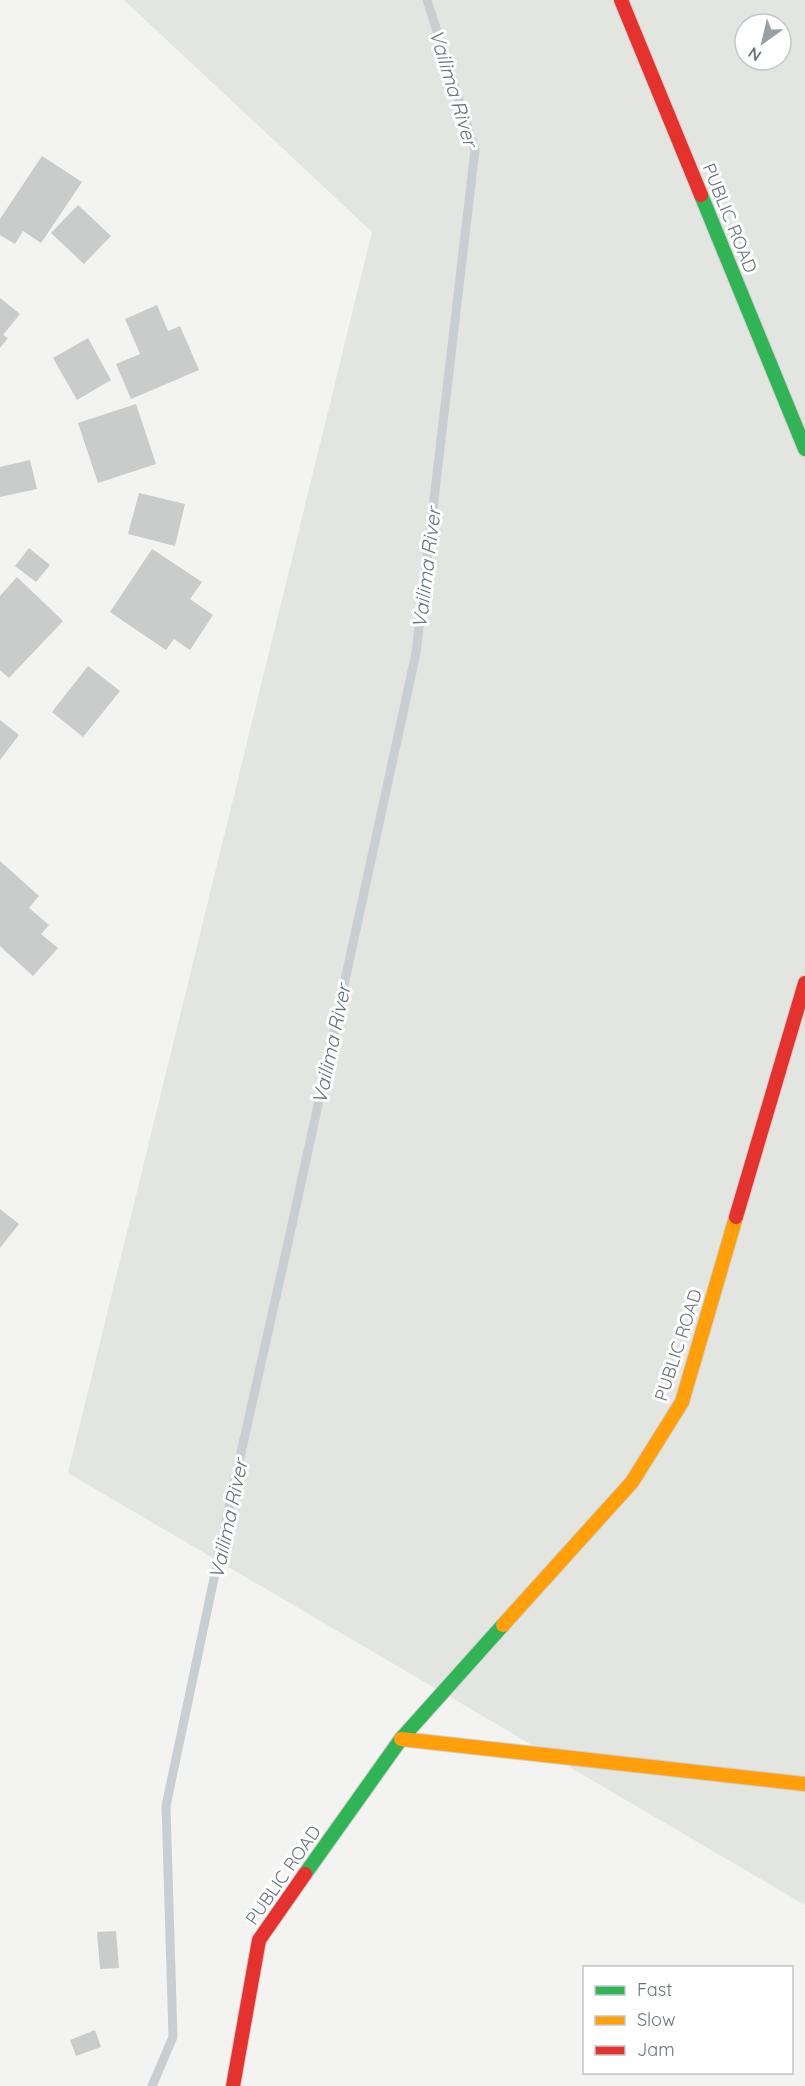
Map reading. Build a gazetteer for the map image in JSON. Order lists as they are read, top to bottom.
{
  "streets": {
    "street": ["PUBLIC ROAD"]
  },
  "water": ["Vailima River"],
  "legend": ["Fast", "Slow", "Jam"],
  "north": "bottom left"
}
